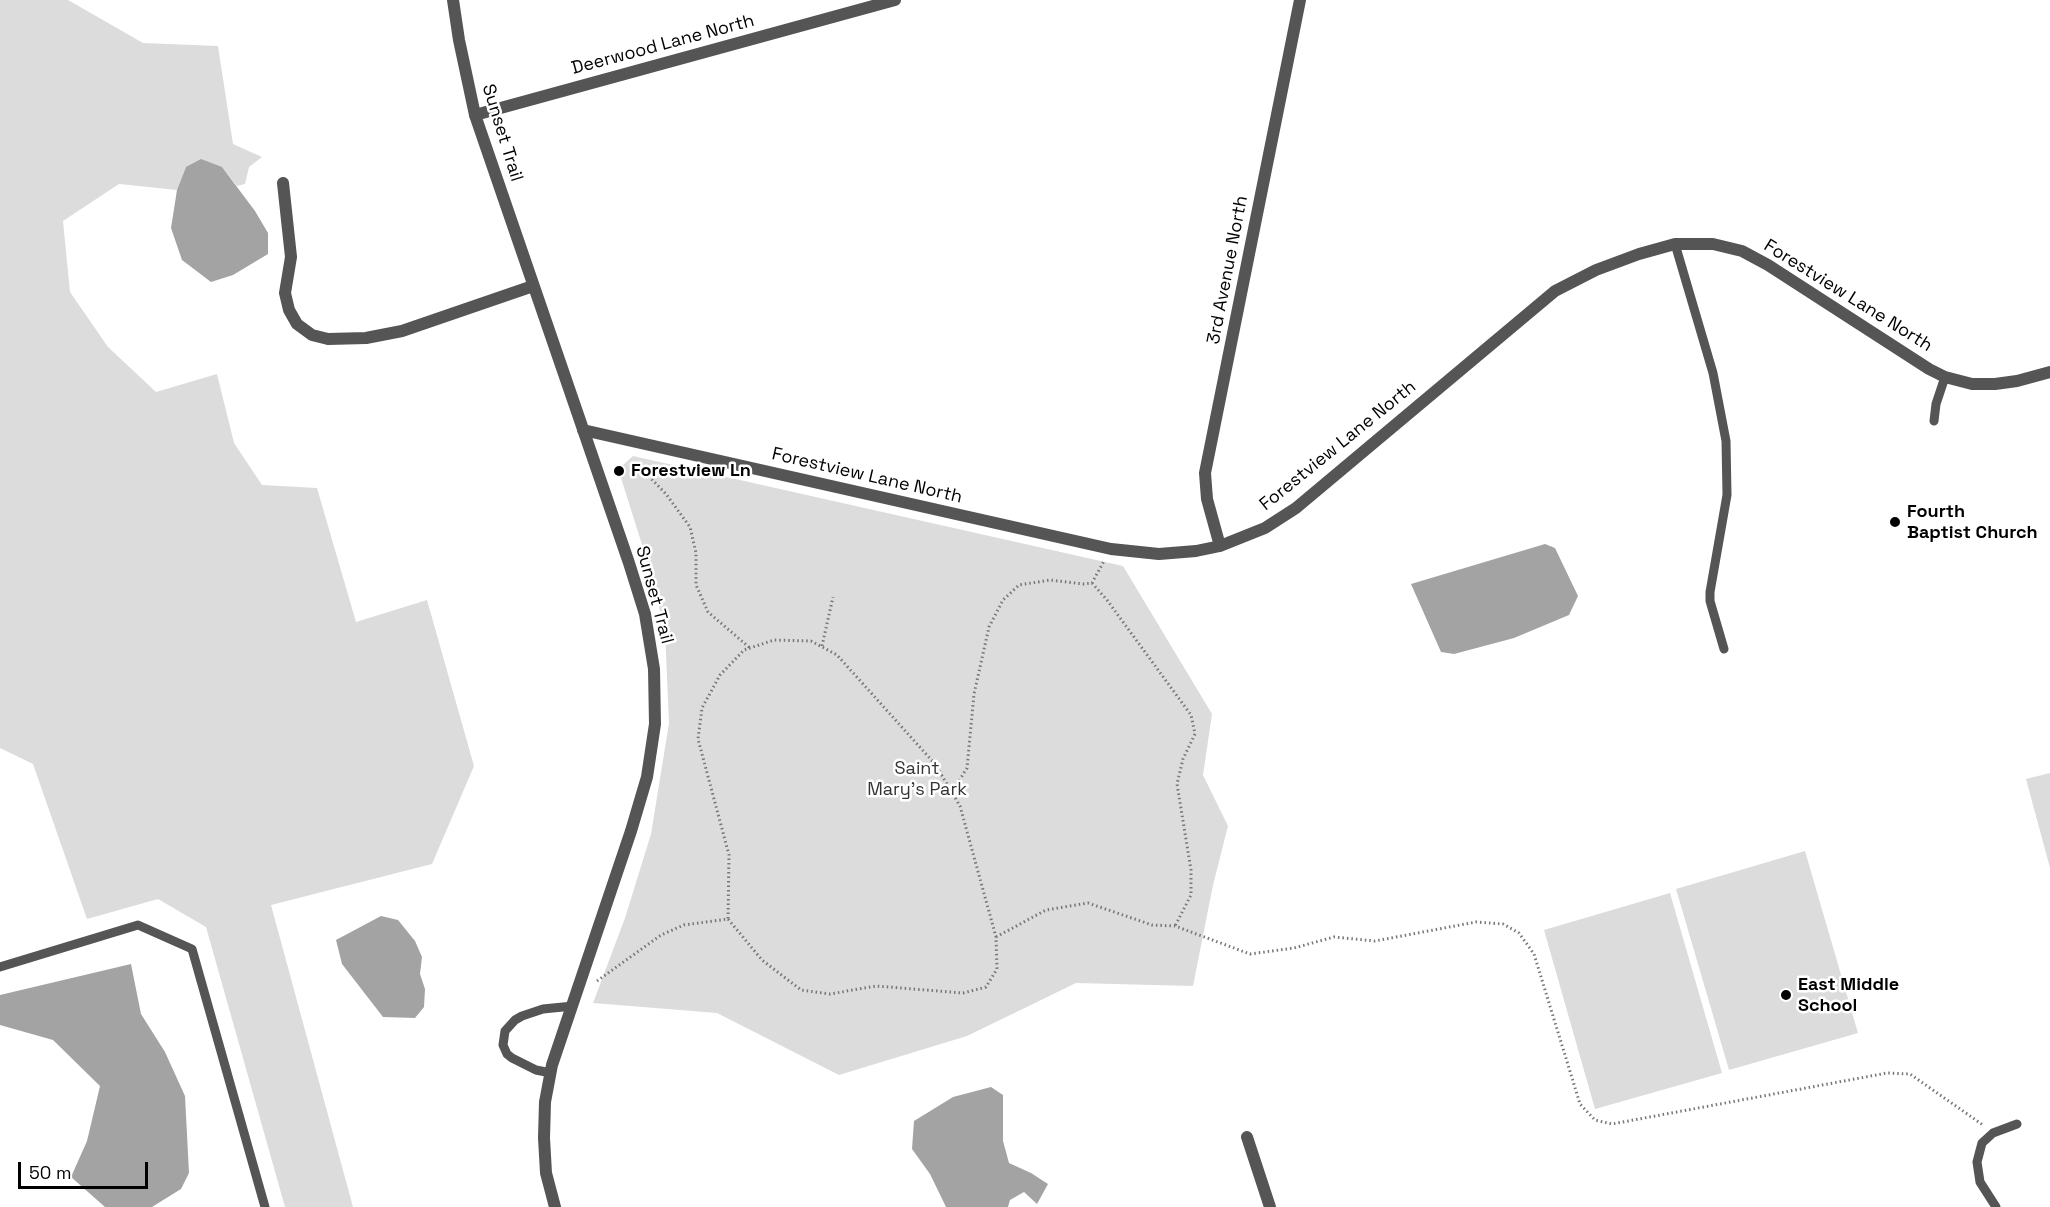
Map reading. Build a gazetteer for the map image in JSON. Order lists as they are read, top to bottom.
{
  "streets": {
    "street": [
      "Deerwood Lane North",
      "Sunset Trail",
      "3rd Avenue North",
      "Forestview Lane North"
    ]
  },
  "crossings": [
    ["Deerwood Lane North", "Sunset Trail"],
    ["Sunset Trail", "Forestview Lane North"],
    ["3rd Avenue North", "Forestview Lane North"]
  ],
  "parks": ["Saint Mary's Park"],
  "places": ["Forestview Ln", "Fourth Baptist Church", "East Middle School"],
  "scale_bar": "50 m"
}
